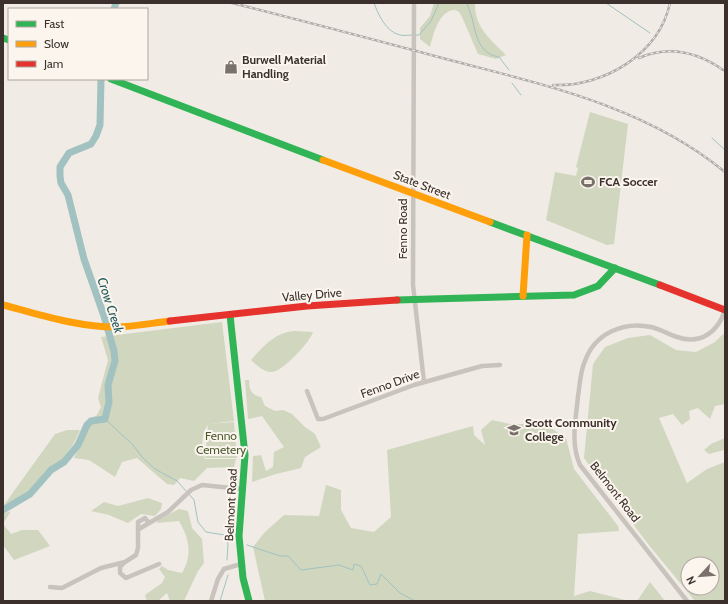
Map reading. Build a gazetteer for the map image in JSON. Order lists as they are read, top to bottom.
{
  "streets": {
    "street": [
      "State Street",
      "Fenno Road",
      "Valley Drive",
      "Fenno Drive",
      "Belmont Road"
    ]
  },
  "crossings": [
    ["State Street", "Fenno Road"],
    ["State Street", "Valley Drive"],
    ["State Street", "Belmont Road"],
    ["Fenno Road", "Valley Drive"],
    ["Fenno Road", "Fenno Drive"],
    ["Valley Drive", "Belmont Road"]
  ],
  "water": ["Crow Creek"],
  "parks": ["Fenno Cemetery"],
  "places": {
    "shop": ["Burwell Material Handling"],
    "sports": ["FCA Soccer"],
    "school or university": ["Scott Community College"]
  },
  "legend": ["Fast", "Slow", "Jam"],
  "north": "bottom left"
}
